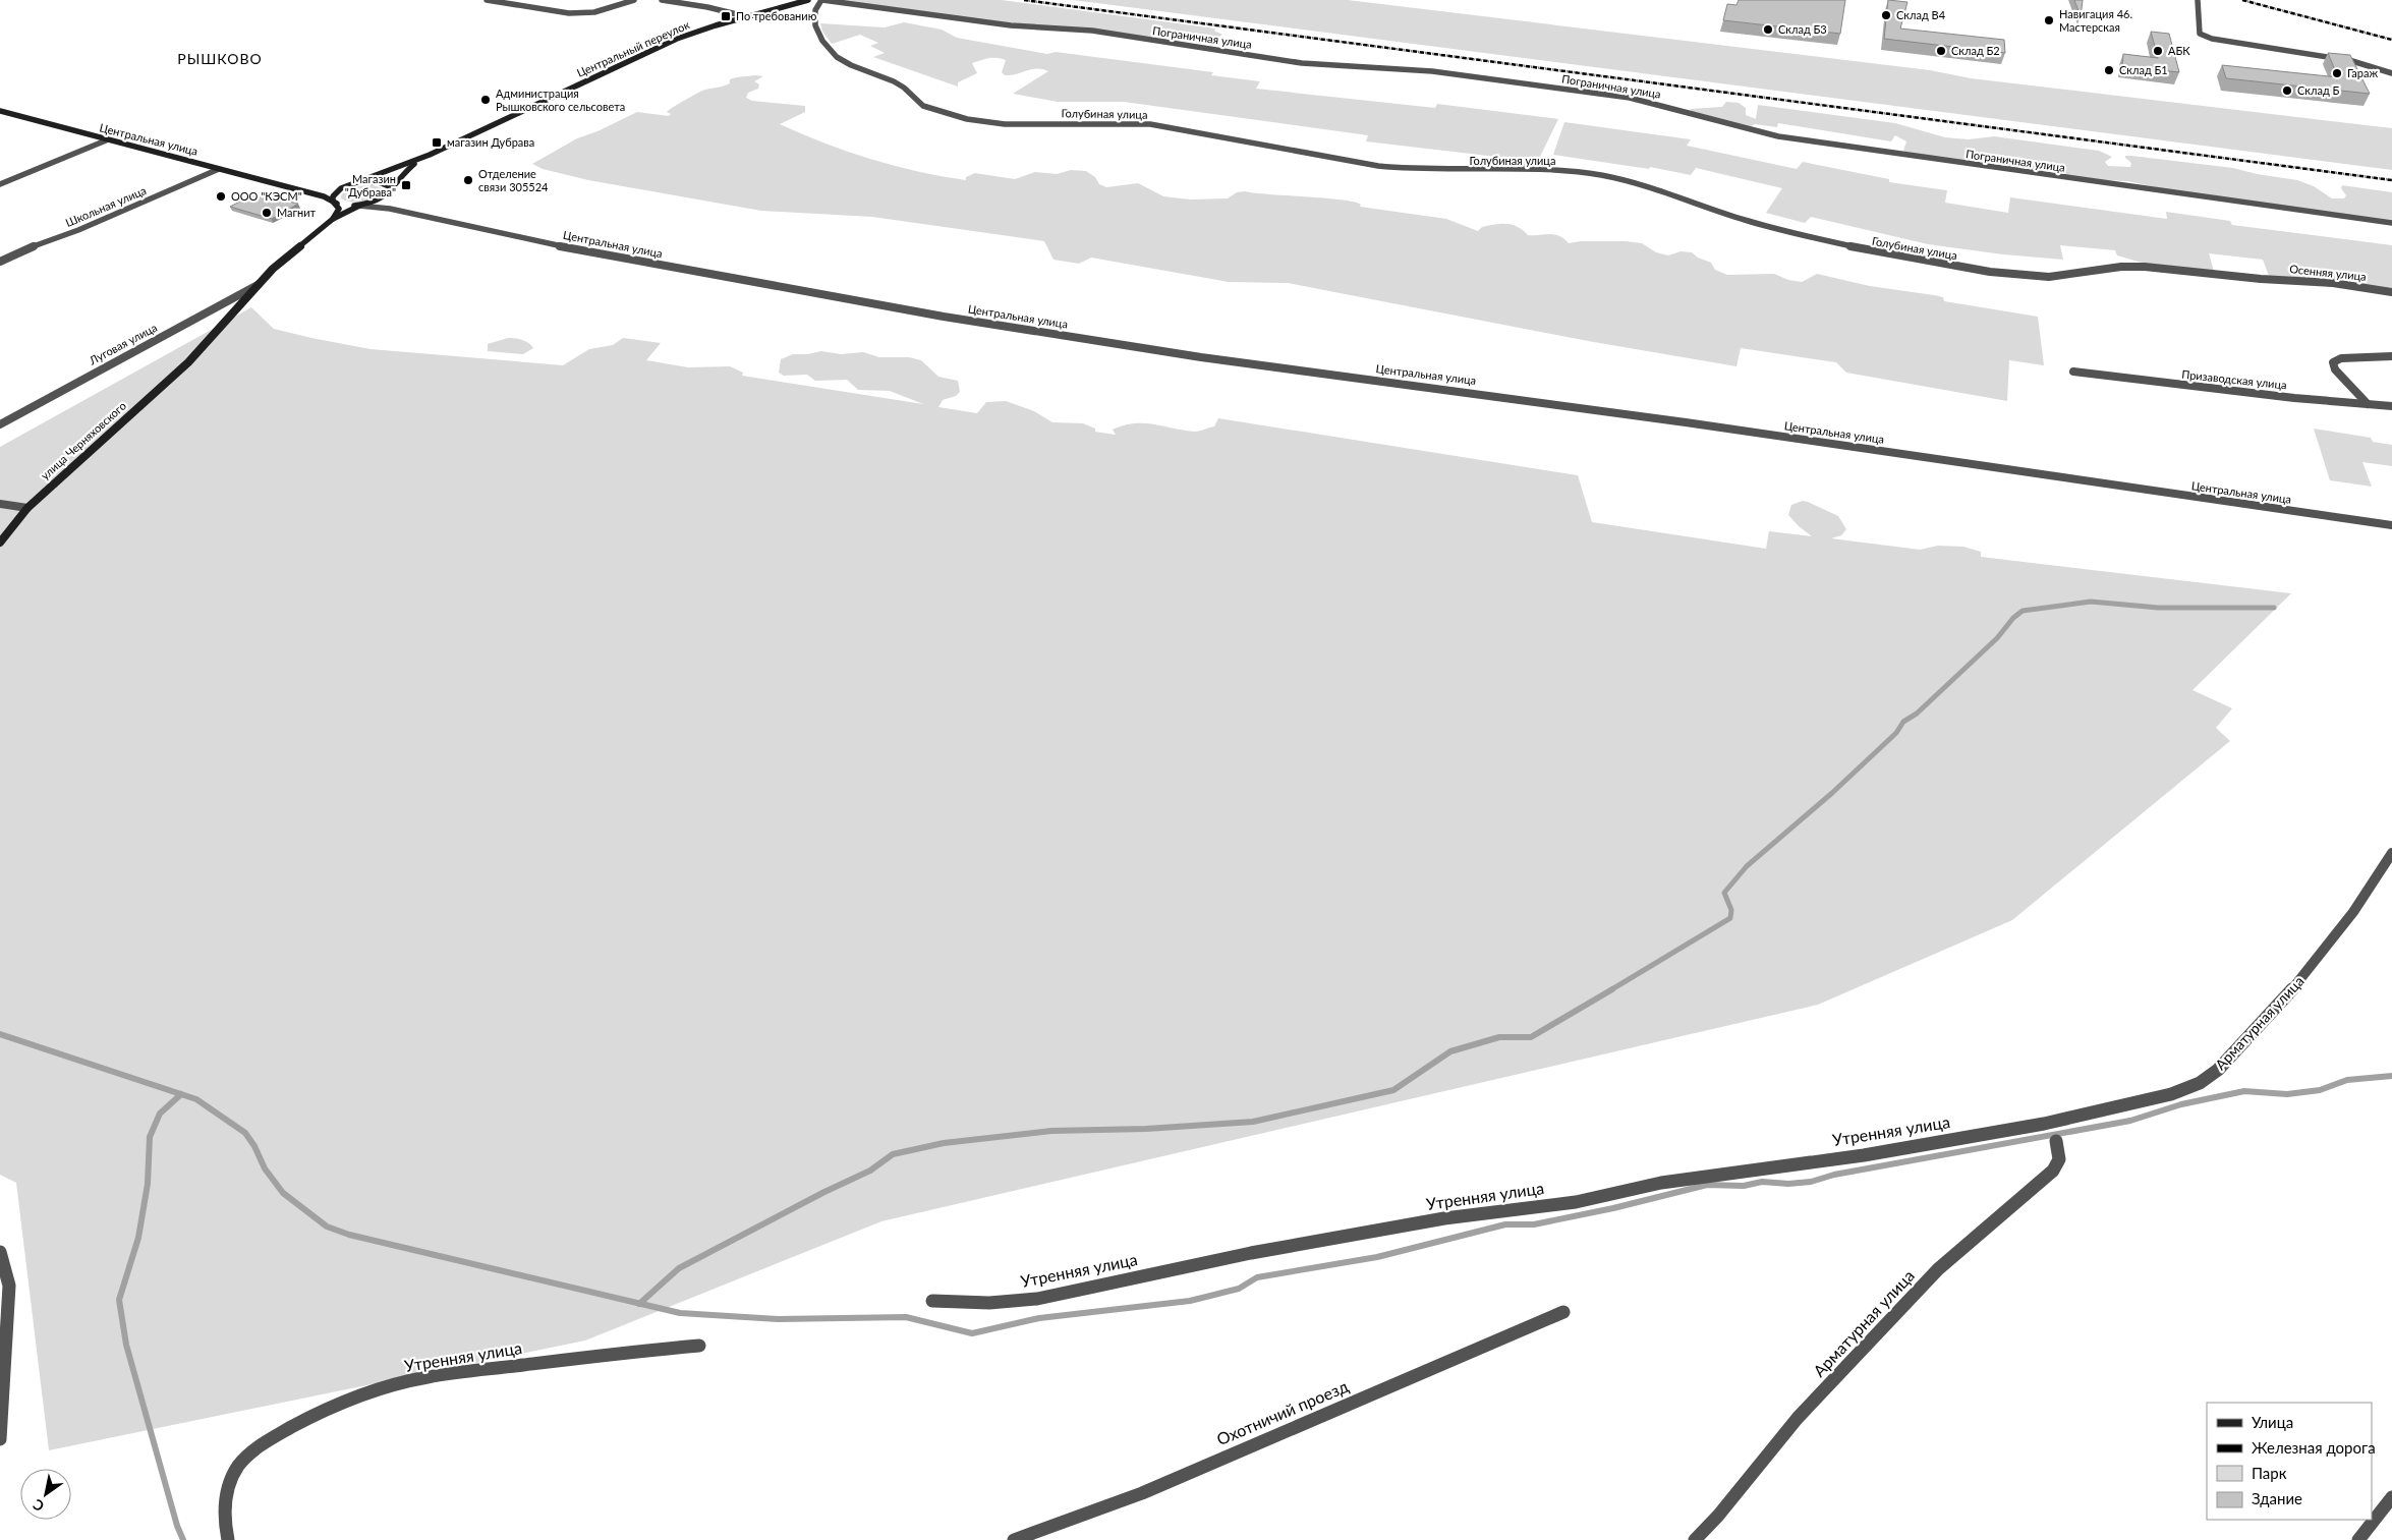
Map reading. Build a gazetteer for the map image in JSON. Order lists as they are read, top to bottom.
{
  "streets": {
    "main road": ["Центральный переулок", "Центральная улица", "улица Черняховского"],
    "street": [
      "Пограничная улица",
      "Голубиная улица",
      "Школьная улица",
      "Осенняя улица",
      "Луговая улица",
      "Призаводская улица",
      "Арматурная улица",
      "Утренняя улица",
      "Охотничий проезд"
    ]
  },
  "crossings": [
    ["Пограничная улица", "Голубиная улица"],
    ["Голубиная улица", "Осенняя улица"],
    ["Центральная улица", "Школьная улица"],
    ["Центральная улица", "улица Черняховского"],
    ["Луговая улица", "улица Черняховского"],
    ["Арматурная улица", "Утренняя улица"]
  ],
  "districts": ["РЫШКОВО"],
  "places": {
    "other": [
      "Склад В4",
      "Навигация 46. Мастерская",
      "Склад Б3",
      "Склад Б2",
      "АБК",
      "Склад Б1",
      "Гараж",
      "Склад Б",
      "Администрация Рышковского сельсовета",
      "Отделение связи 305524",
      "ООО \"КЭСМ\"",
      "Магнит"
    ],
    "transit": ["По требованию", "магазин Дубрава", "Магазин \"Дубрава\""]
  },
  "legend": [
    "Улица",
    "Железная дорога",
    "Парк",
    "Здание"
  ],
  "north": "bottom left"
}
